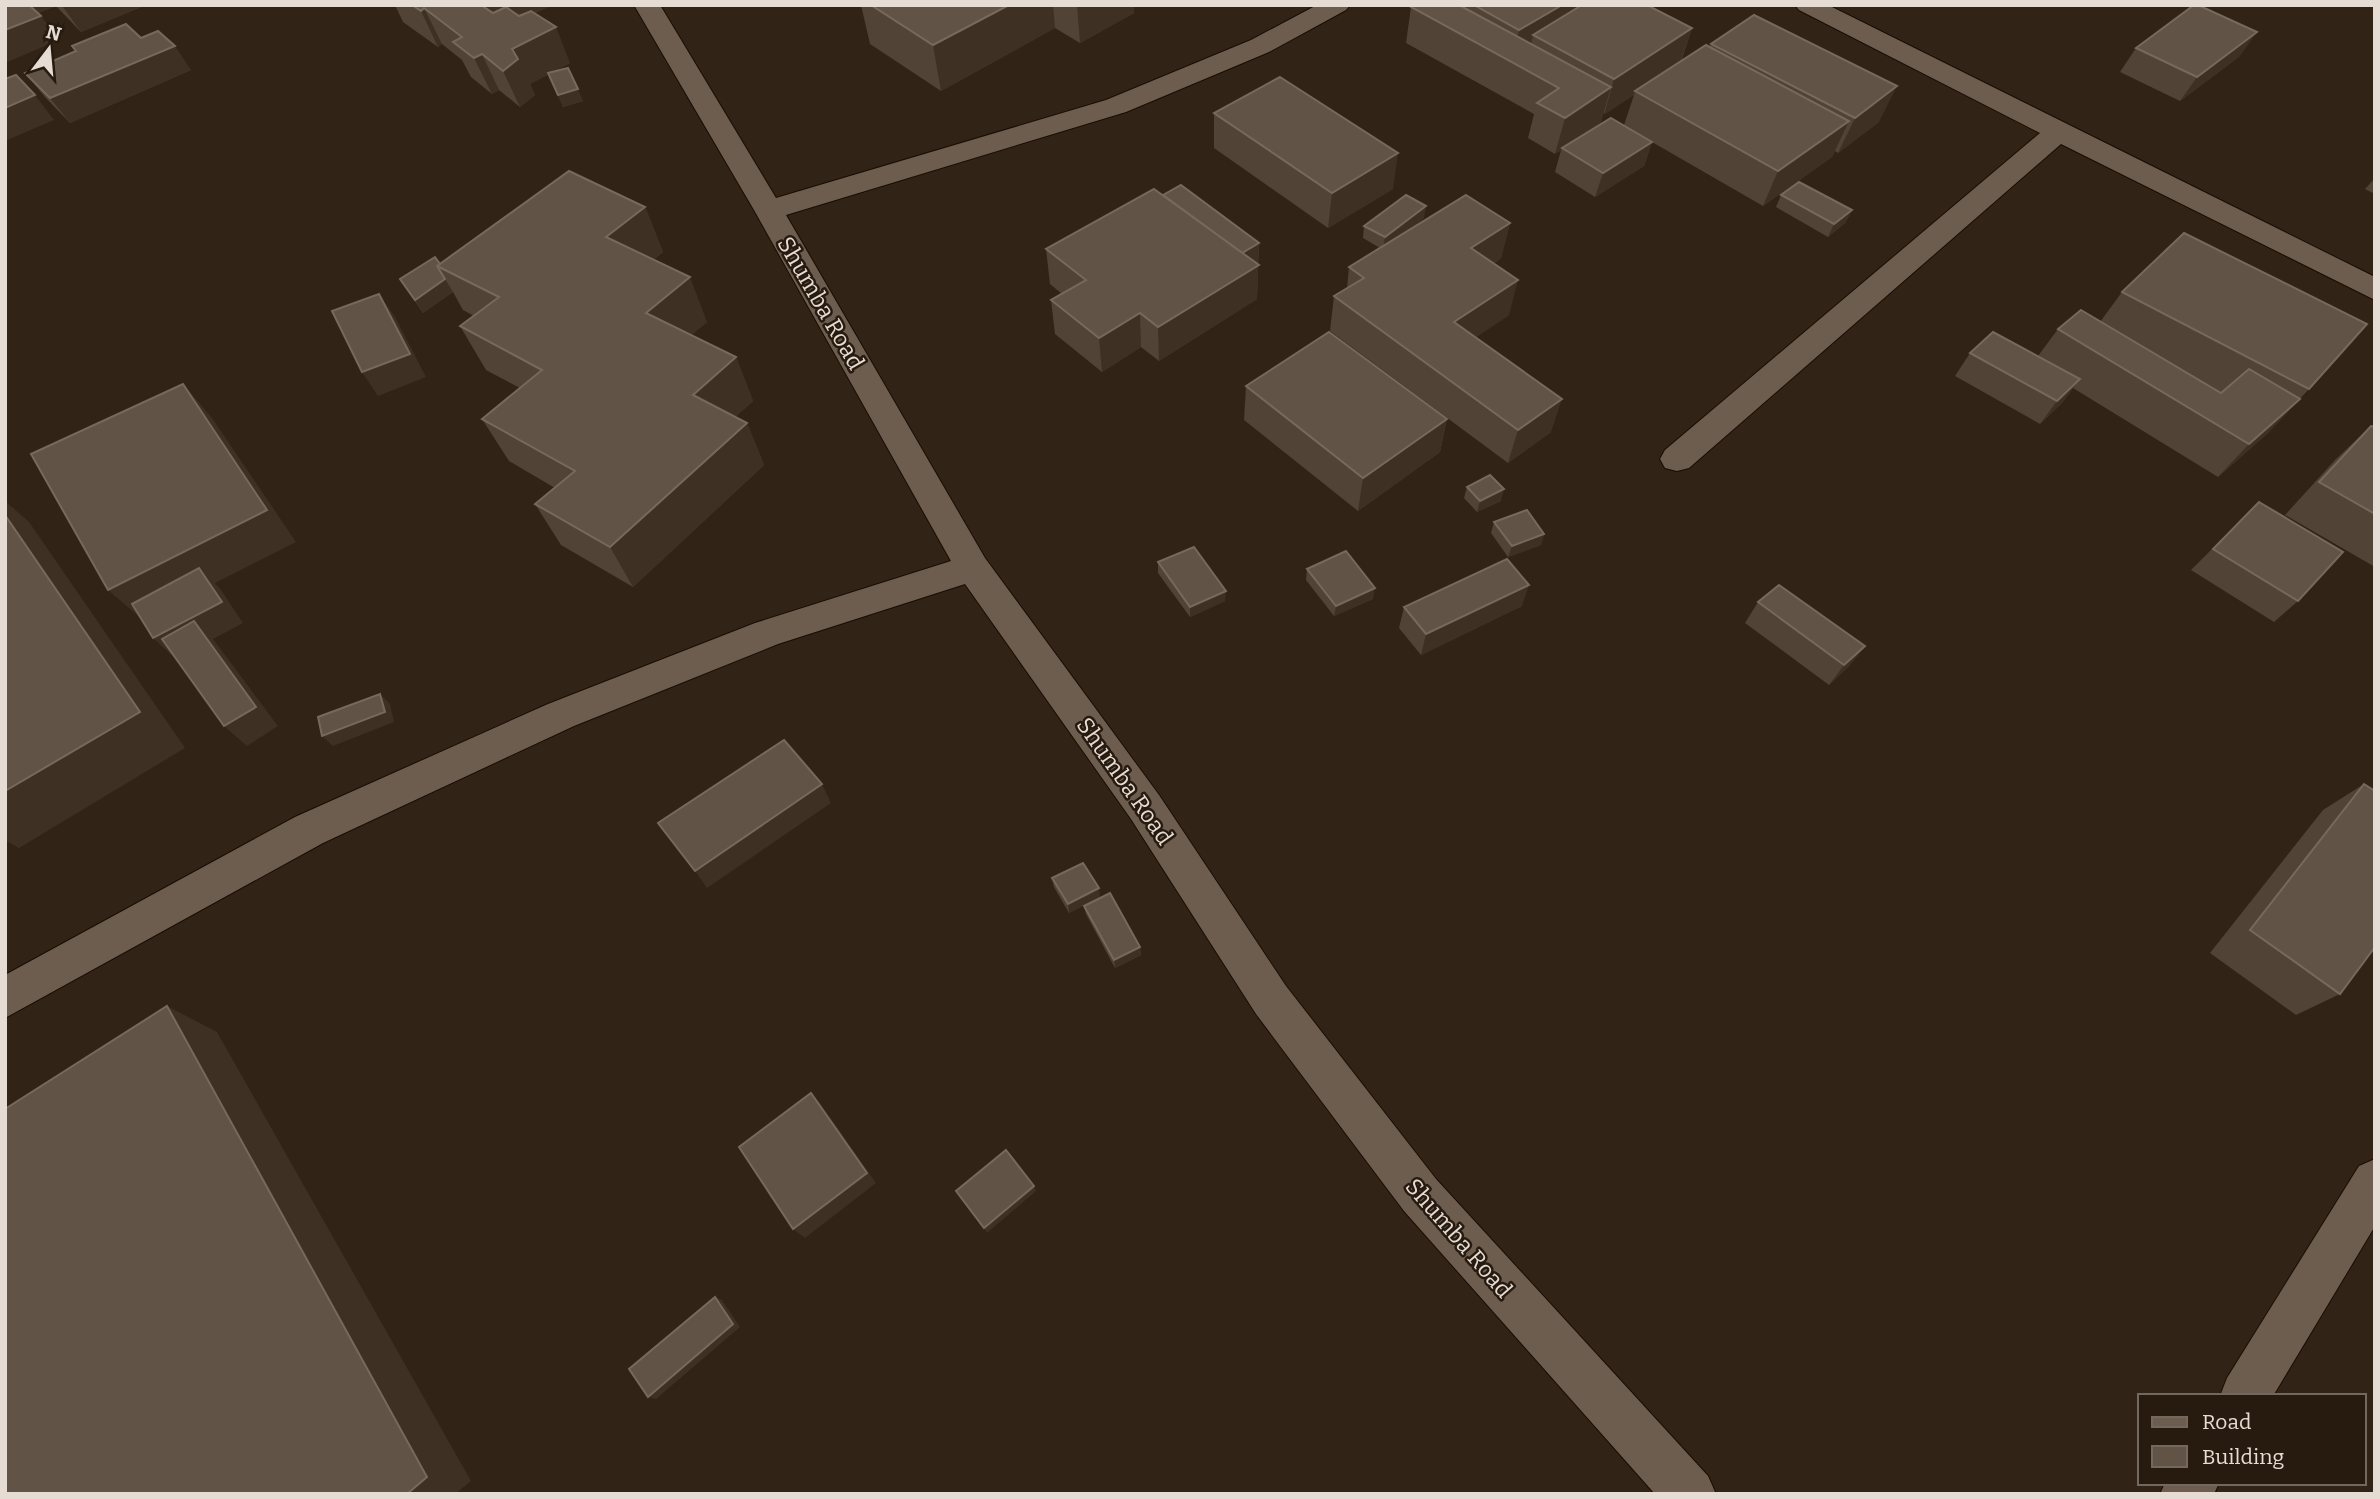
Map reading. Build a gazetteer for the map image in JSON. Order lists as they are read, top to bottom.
{
  "streets": {
    "street": ["Shumba Road"]
  },
  "legend": ["Road", "Building"],
  "north": "top"
}
